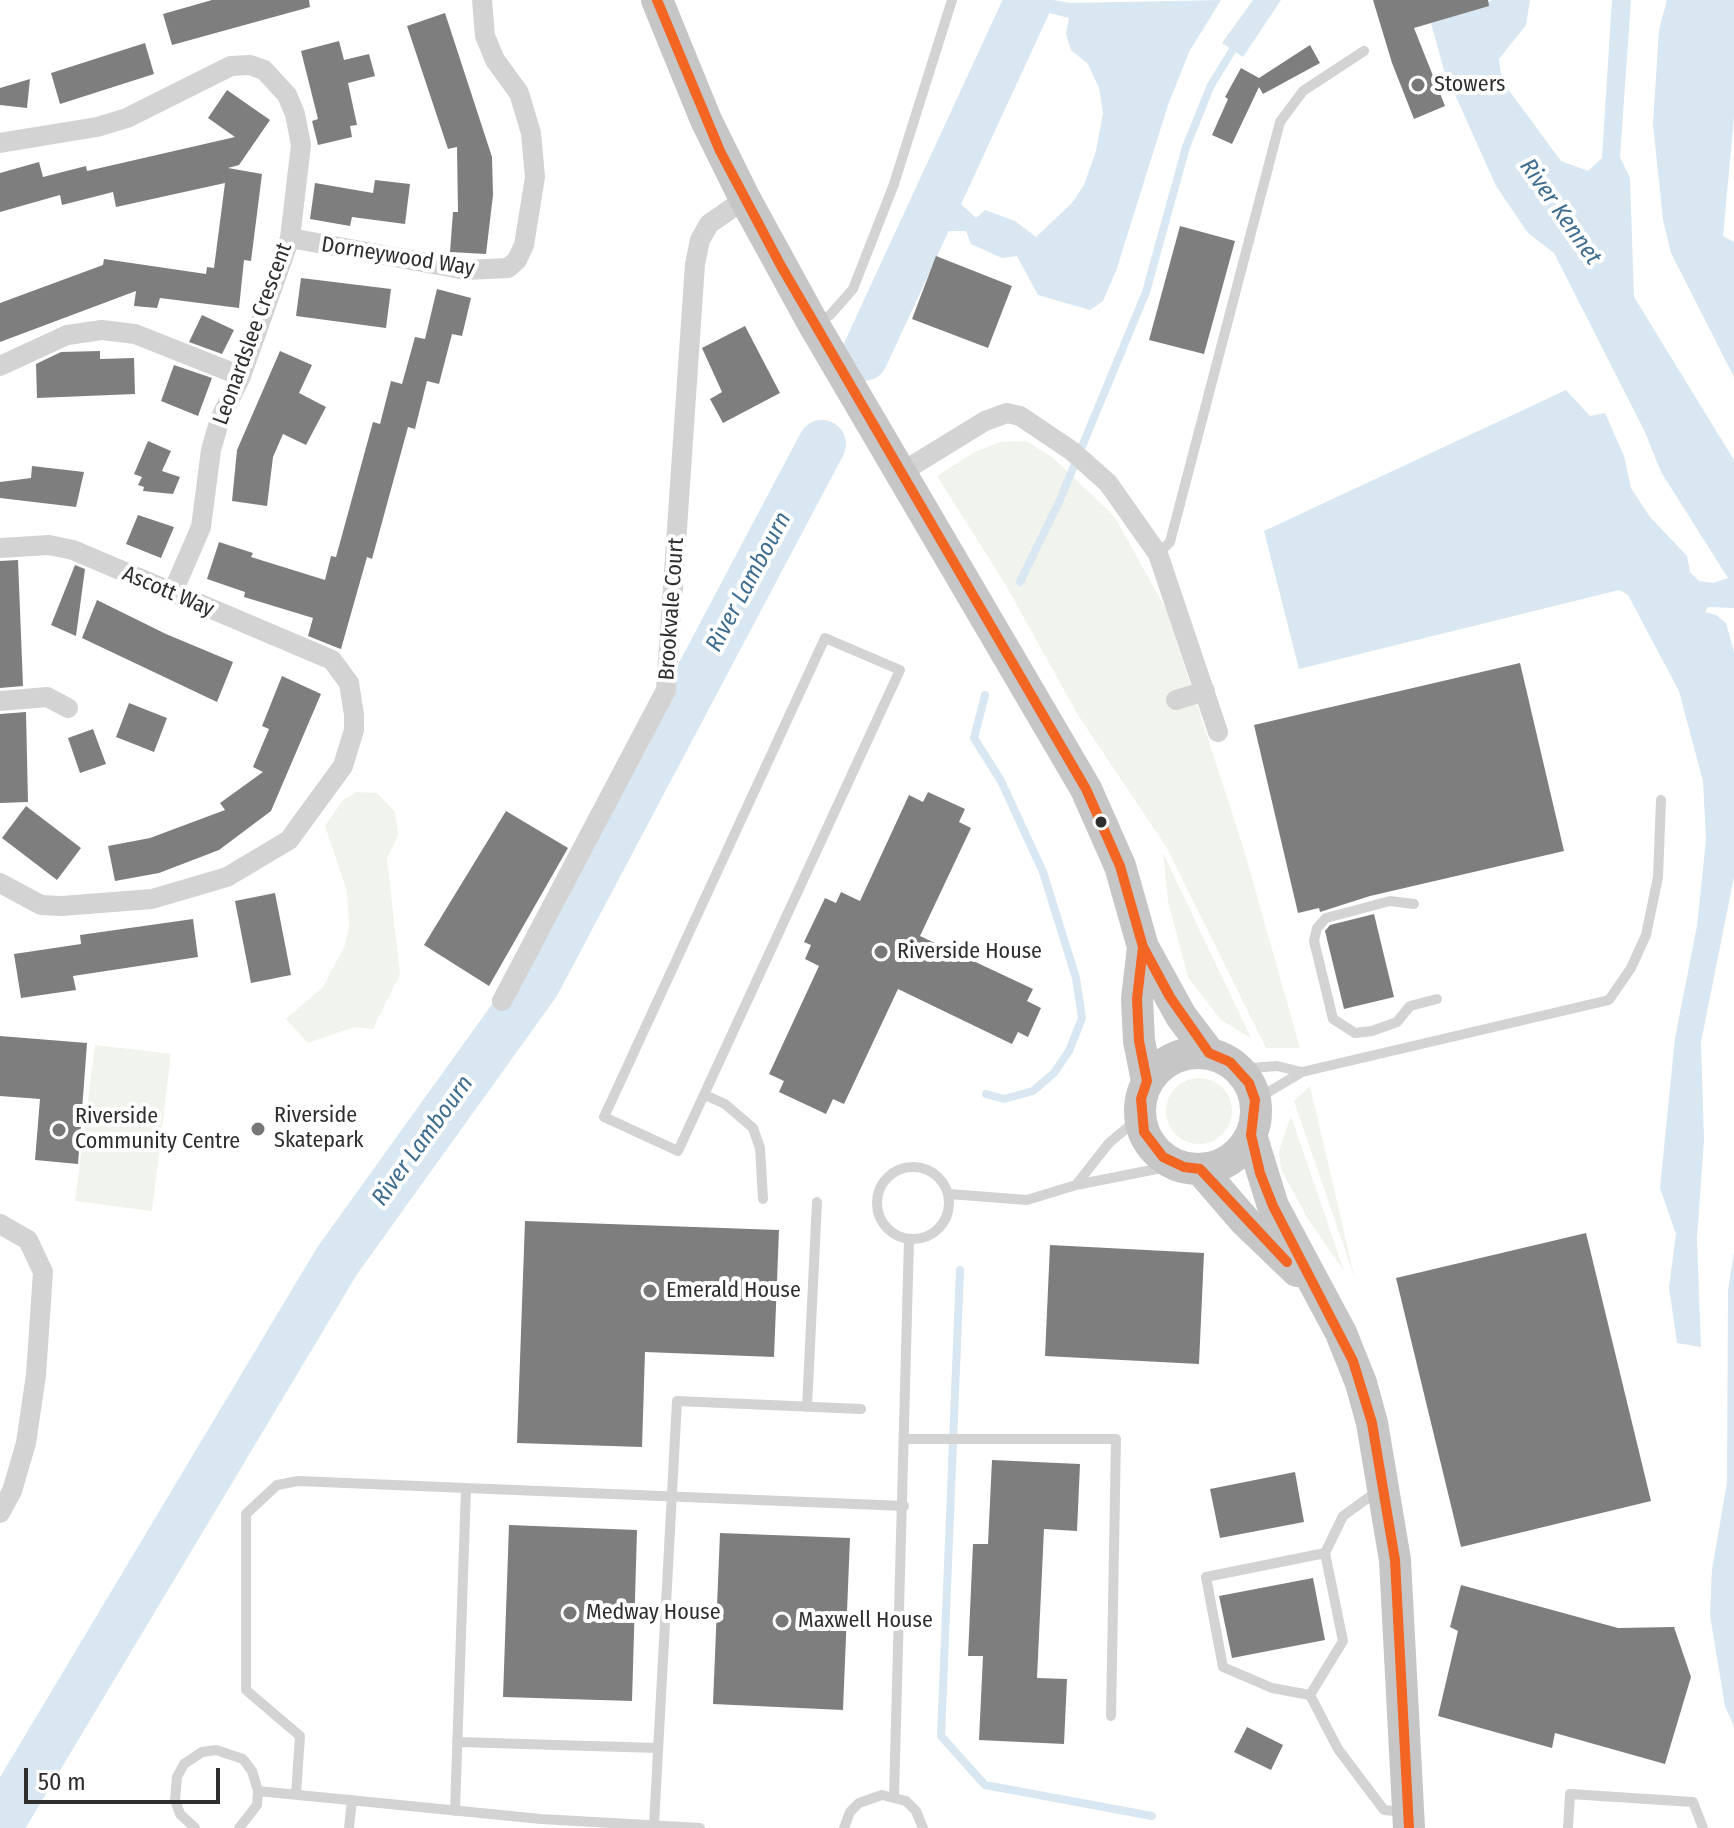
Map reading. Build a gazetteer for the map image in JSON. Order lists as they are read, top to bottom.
{
  "streets": {
    "street": [
      "Dorneywood Way",
      "Leonardslee Crescent",
      "Ascott Way",
      "Brookvale Court"
    ]
  },
  "crossings": [
    ["Dorneywood Way", "Leonardslee Crescent"],
    ["Leonardslee Crescent", "Ascott Way"]
  ],
  "water": ["River Kennet", "River Lambourn"],
  "places": [
    "Stowers",
    "Riverside House",
    "Riverside Skatepark",
    "Riverside Community Centre",
    "Emerald House",
    "Medway House",
    "Maxwell House"
  ],
  "scale_bar": "50 m"
}
